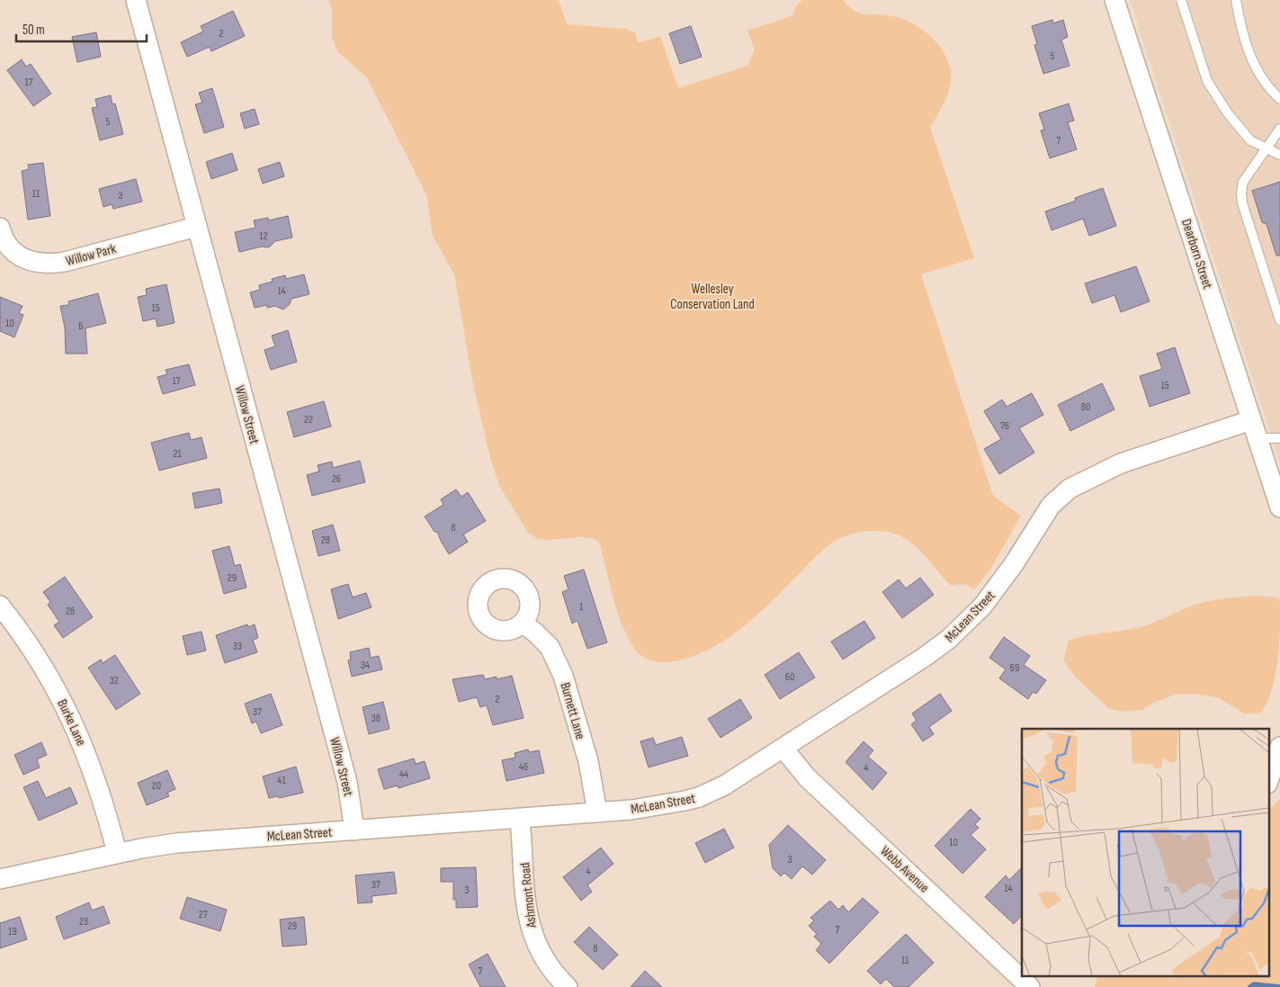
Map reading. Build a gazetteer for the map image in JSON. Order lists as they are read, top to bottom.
{
  "streets": {
    "street": [
      "Dearborn Street",
      "Willow Park",
      "Willow Street",
      "McLean Street",
      "Burnett Lane",
      "Burke Lane",
      "Webb Avenue",
      "Ashmont Road"
    ]
  },
  "crossings": [
    ["Dearborn Street", "McLean Street"],
    ["Willow Park", "Willow Street"],
    ["Willow Street", "McLean Street"],
    ["McLean Street", "Burnett Lane"],
    ["McLean Street", "Burke Lane"],
    ["McLean Street", "Webb Avenue"],
    ["McLean Street", "Ashmont Road"]
  ],
  "parks": ["Wellesley Conservation Land"],
  "house_numbers": [
    "2",
    "5",
    "17",
    "5",
    "7",
    "11",
    "3",
    "12",
    "14",
    "15",
    "10",
    "6",
    "17",
    "15",
    "80",
    "22",
    "76",
    "21",
    "26",
    "8",
    "28",
    "29",
    "1",
    "28",
    "33",
    "34",
    "69",
    "60",
    "32",
    "2",
    "37",
    "38",
    "46",
    "4",
    "44",
    "41",
    "20",
    "10",
    "3",
    "4",
    "37",
    "14",
    "3",
    "27",
    "23",
    "29",
    "7",
    "19",
    "8",
    "11",
    "7"
  ],
  "scale_bar": "50 m"
}
